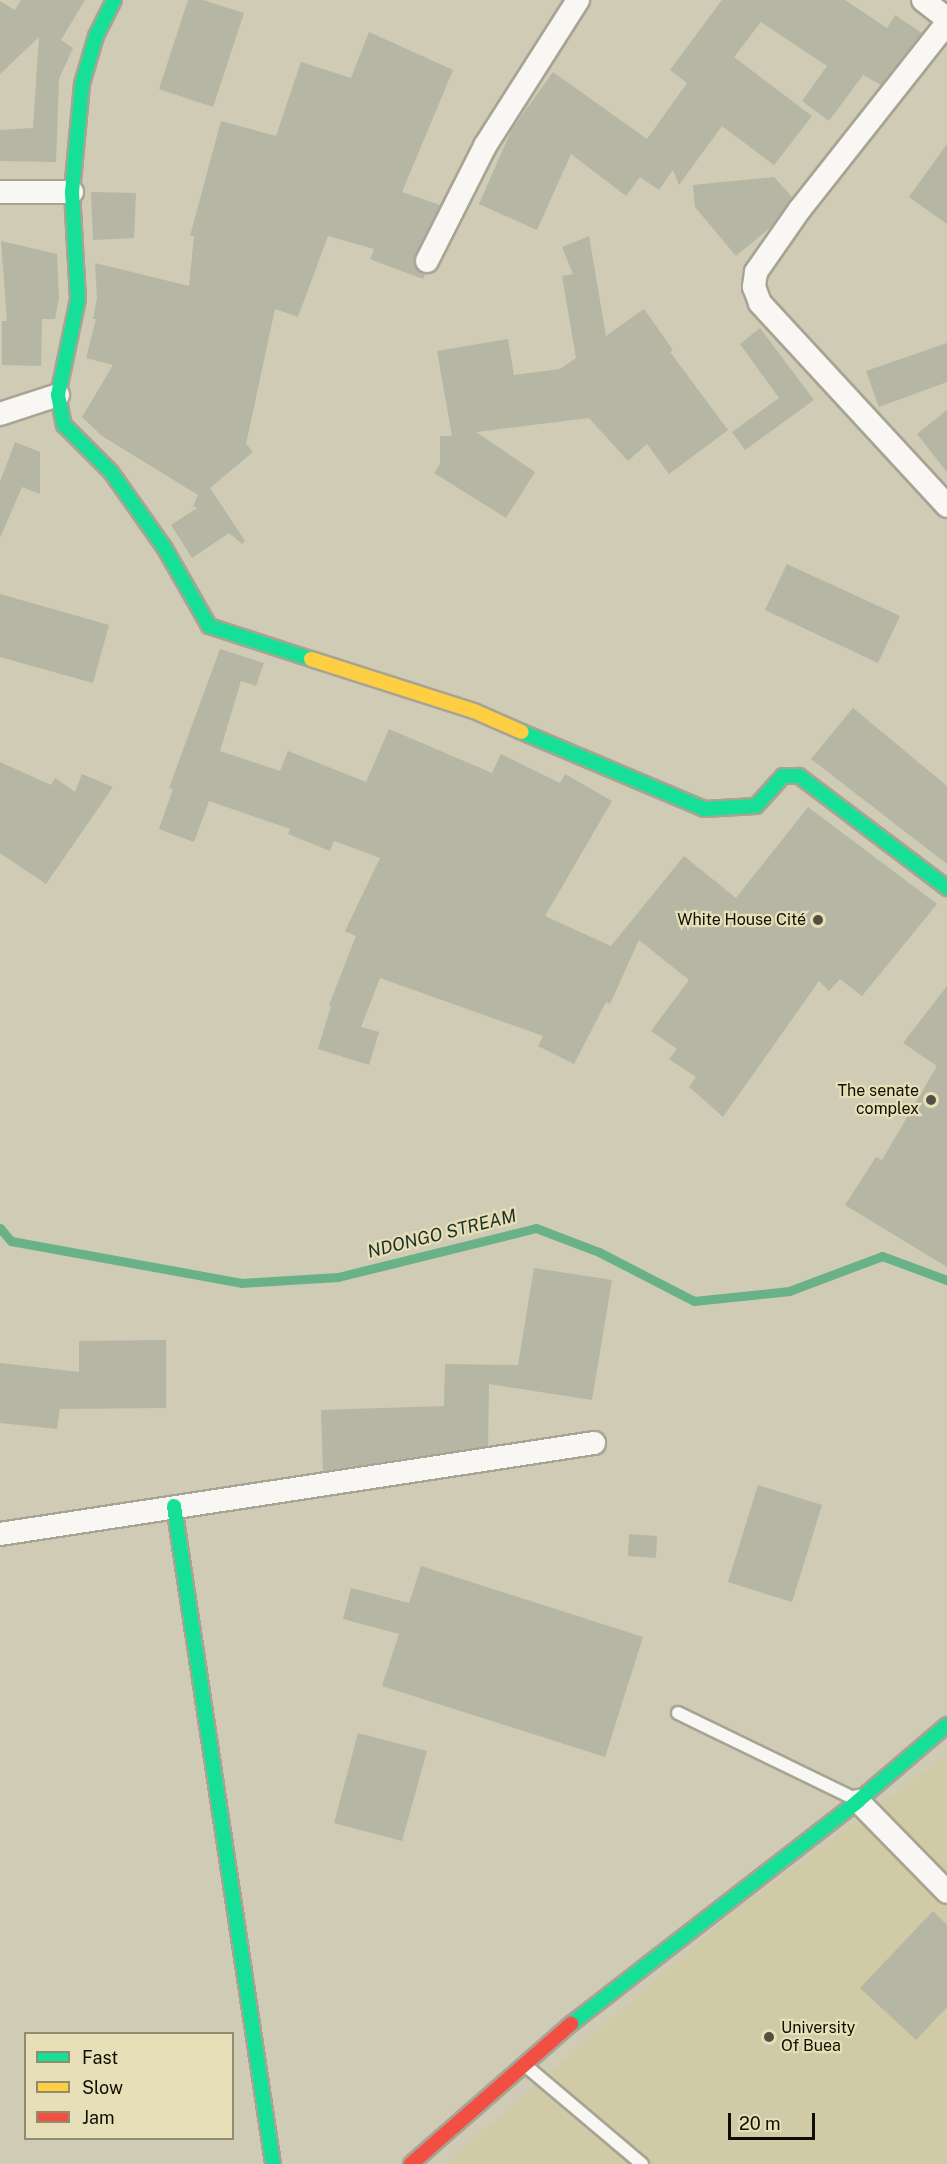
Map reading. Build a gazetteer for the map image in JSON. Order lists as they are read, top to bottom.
{
  "water": ["NDONGO STREAM"],
  "places": ["White House Cité", "The senate complex", "University Of Buea"],
  "legend": ["Fast", "Slow", "Jam"],
  "scale_bar": "20 m"
}
